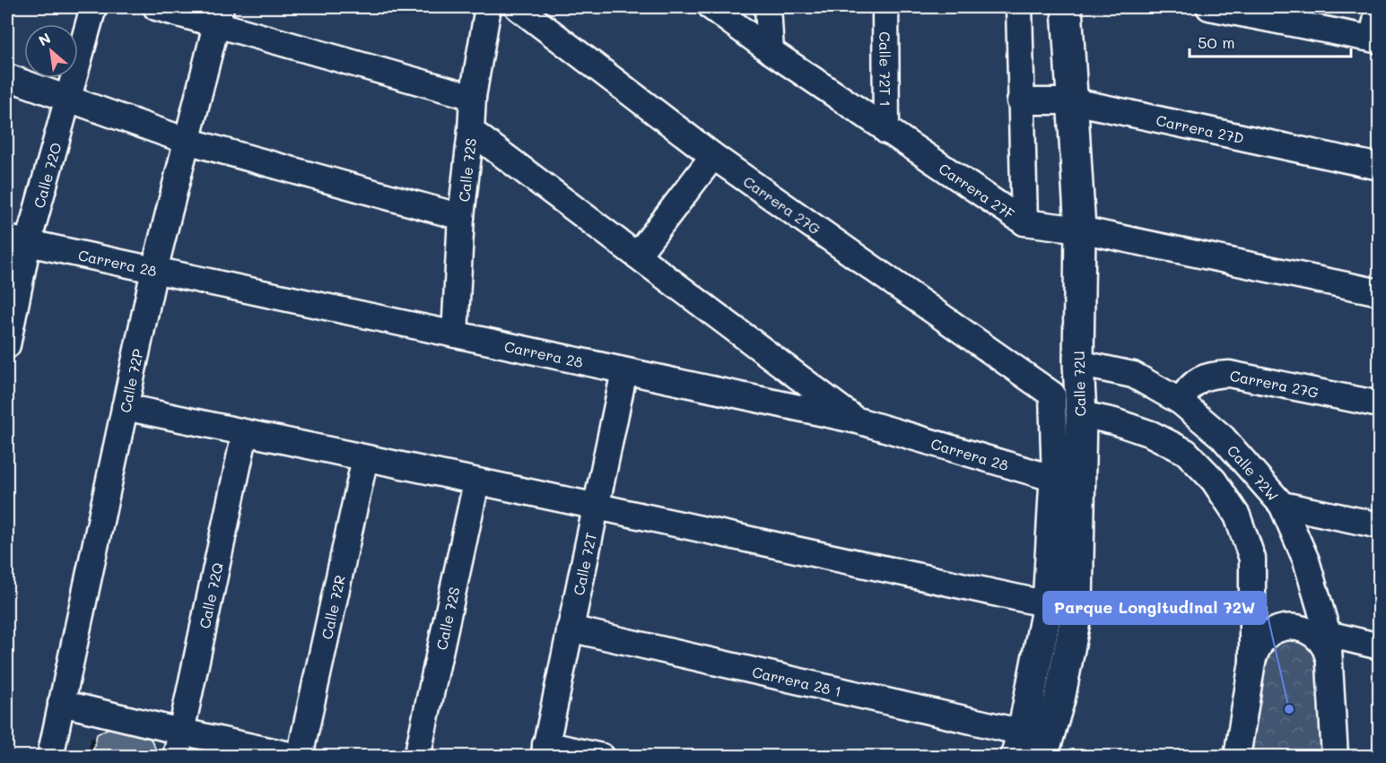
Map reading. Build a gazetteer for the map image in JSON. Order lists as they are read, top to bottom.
{
  "streets": {
    "street": [
      "Calle 72T 1",
      "Carrera 27D",
      "Calle 72S",
      "Calle 72O",
      "Carrera 27F",
      "Carrera 27G",
      "Carrera 28",
      "Calle 72P",
      "Calle 72U",
      "Calle 72W",
      "Calle 72T",
      "Calle 72Q",
      "Calle 72R",
      "Carrera 28 1"
    ]
  },
  "crossings": [
    ["Calle 72T 1", "Carrera 27F"],
    ["Carrera 27D", "Calle 72U"],
    ["Calle 72S", "Carrera 28"],
    ["Calle 72O", "Carrera 28"],
    ["Carrera 27F", "Calle 72U"],
    ["Carrera 27G", "Carrera 28"],
    ["Carrera 27G", "Calle 72U"],
    ["Carrera 27G", "Calle 72W"],
    ["Carrera 28", "Calle 72P"],
    ["Carrera 28", "Calle 72U"],
    ["Carrera 28", "Calle 72T"],
    ["Calle 72U", "Calle 72W"],
    ["Calle 72U", "Carrera 28 1"],
    ["Calle 72T", "Carrera 28 1"]
  ],
  "places": ["Parque Longitudinal 72W"],
  "scale_bar": "50 m",
  "north": "top left"
}
